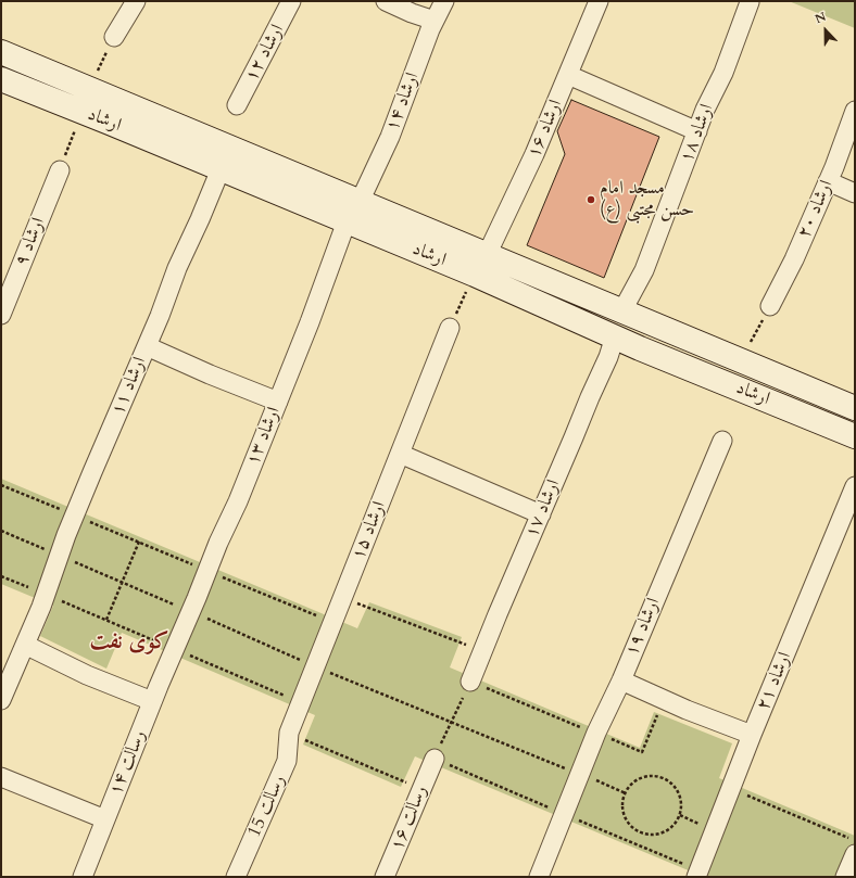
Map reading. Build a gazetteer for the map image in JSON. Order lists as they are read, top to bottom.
{
  "streets": {
    "street": [
      "ارشاد ۱۲",
      "ارشاد ۱۴",
      "ارشاد",
      "ارشاد ۱۶",
      "ارشاد ۱۸",
      "ارشاد ۲۰",
      "ارشاد ۹",
      "ارشاد ۱۱",
      "ارشاد ۱۳",
      "ارشاد ۱۷",
      "ارشاد ۱۵",
      "ارشاد ۱۹",
      "ارشاد ۲۱",
      "رسالت ۱۴",
      "رسالت 15",
      "رسالت ۱۶"
    ]
  },
  "crossings": [
    ["ارشاد ۱۴", "ارشاد"],
    ["ارشاد", "ارشاد ۱۶"],
    ["ارشاد", "ارشاد ۱۸"],
    ["ارشاد", "ارشاد ۱۱"],
    ["ارشاد", "ارشاد ۱۳"],
    ["ارشاد", "ارشاد ۱۷"],
    ["ارشاد ۱۳", "رسالت ۱۴"],
    ["ارشاد ۱۵", "رسالت 15"]
  ],
  "districts": ["کوی نفت"],
  "places": ["مسجد امام حسن مجتبی (ع)"],
  "north": "top"
}
